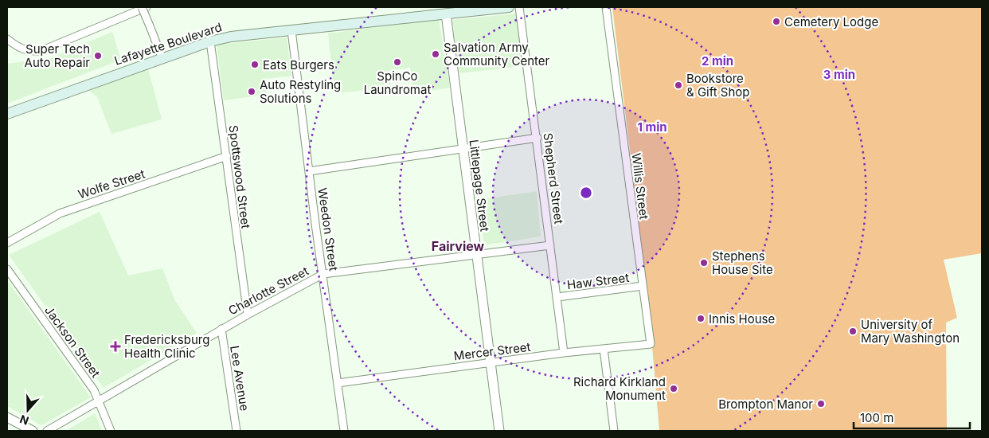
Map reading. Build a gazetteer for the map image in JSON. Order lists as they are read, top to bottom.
{
  "streets": {
    "main road": ["Lafayette Boulevard"],
    "street": [
      "Spottswood Street",
      "Shepherd Street",
      "Wolfe Street",
      "Littlepage Street",
      "Willis Street",
      "Weedon Street",
      "Haw Street",
      "Charlotte Street",
      "Jackson Street",
      "Mercer Street",
      "Lee Avenue"
    ]
  },
  "crossings": [
    ["Lafayette Boulevard", "Spottswood Street"],
    ["Lafayette Boulevard", "Littlepage Street"],
    ["Lafayette Boulevard", "Weedon Street"],
    ["Spottswood Street", "Wolfe Street"],
    ["Spottswood Street", "Charlotte Street"],
    ["Shepherd Street", "Haw Street"],
    ["Shepherd Street", "Charlotte Street"],
    ["Shepherd Street", "Mercer Street"],
    ["Littlepage Street", "Charlotte Street"],
    ["Littlepage Street", "Mercer Street"],
    ["Willis Street", "Haw Street"],
    ["Willis Street", "Mercer Street"],
    ["Weedon Street", "Charlotte Street"],
    ["Weedon Street", "Mercer Street"],
    ["Charlotte Street", "Jackson Street"],
    ["Charlotte Street", "Lee Avenue"]
  ],
  "districts": ["Fairview"],
  "places": {
    "other": [
      "Cemetery Lodge",
      "Salvation Army Community Center",
      "Super Tech Auto Repair",
      "SpinCo Laundromat",
      "Eats Burgers",
      "Bookstore & Gift Shop",
      "Auto Restyling Solutions",
      "Stephens House Site",
      "Innis House",
      "University of Mary Washington",
      "Richard Kirkland Monument",
      "Brompton Manor"
    ],
    "health": ["Fredericksburg Health Clinic"]
  },
  "scale_bar": "100 m",
  "north": "bottom",
  "rings": ["2 min", "3 min", "1 min"]
}
